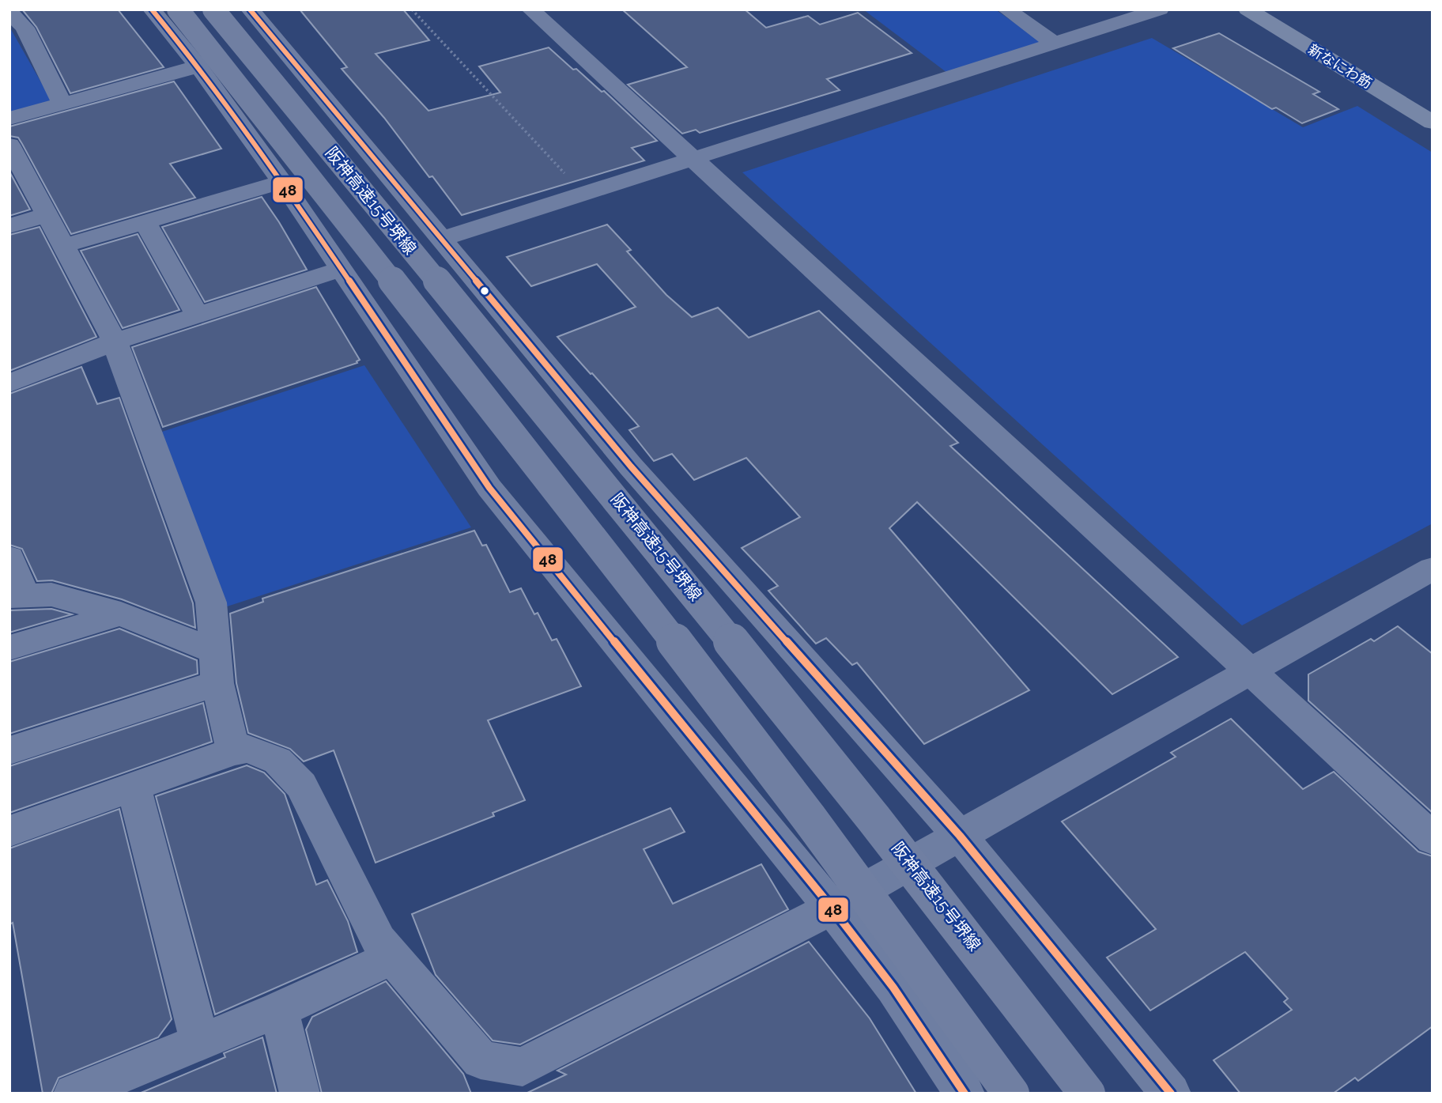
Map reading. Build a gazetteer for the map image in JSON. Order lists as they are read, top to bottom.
{
  "streets": {
    "highway": ["阪神高速15号堺線"],
    "main road": ["新なにわ筋"]
  },
  "lines": ["transit line 48"]
}
